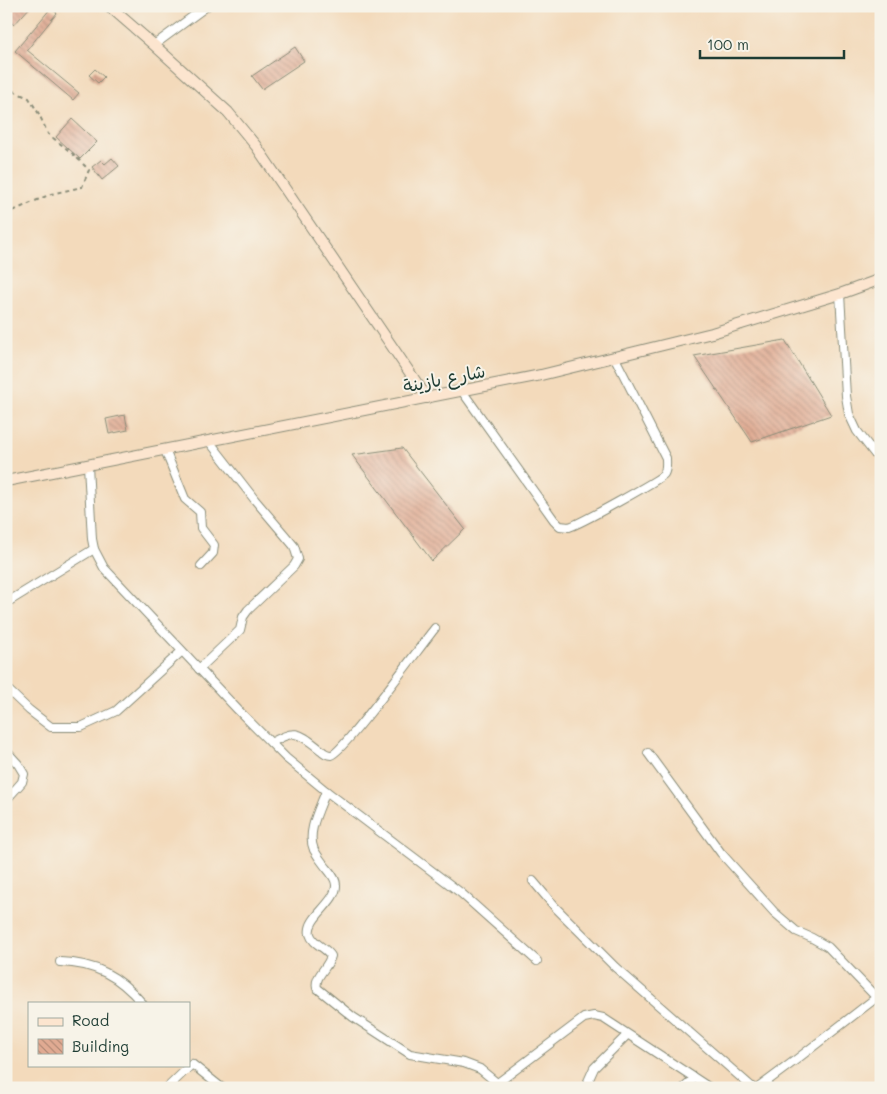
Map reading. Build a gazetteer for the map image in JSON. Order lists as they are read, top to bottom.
{
  "streets": {
    "street": ["شارع بازينة"]
  },
  "legend": ["Road", "Building"],
  "scale_bar": "100 m"
}
